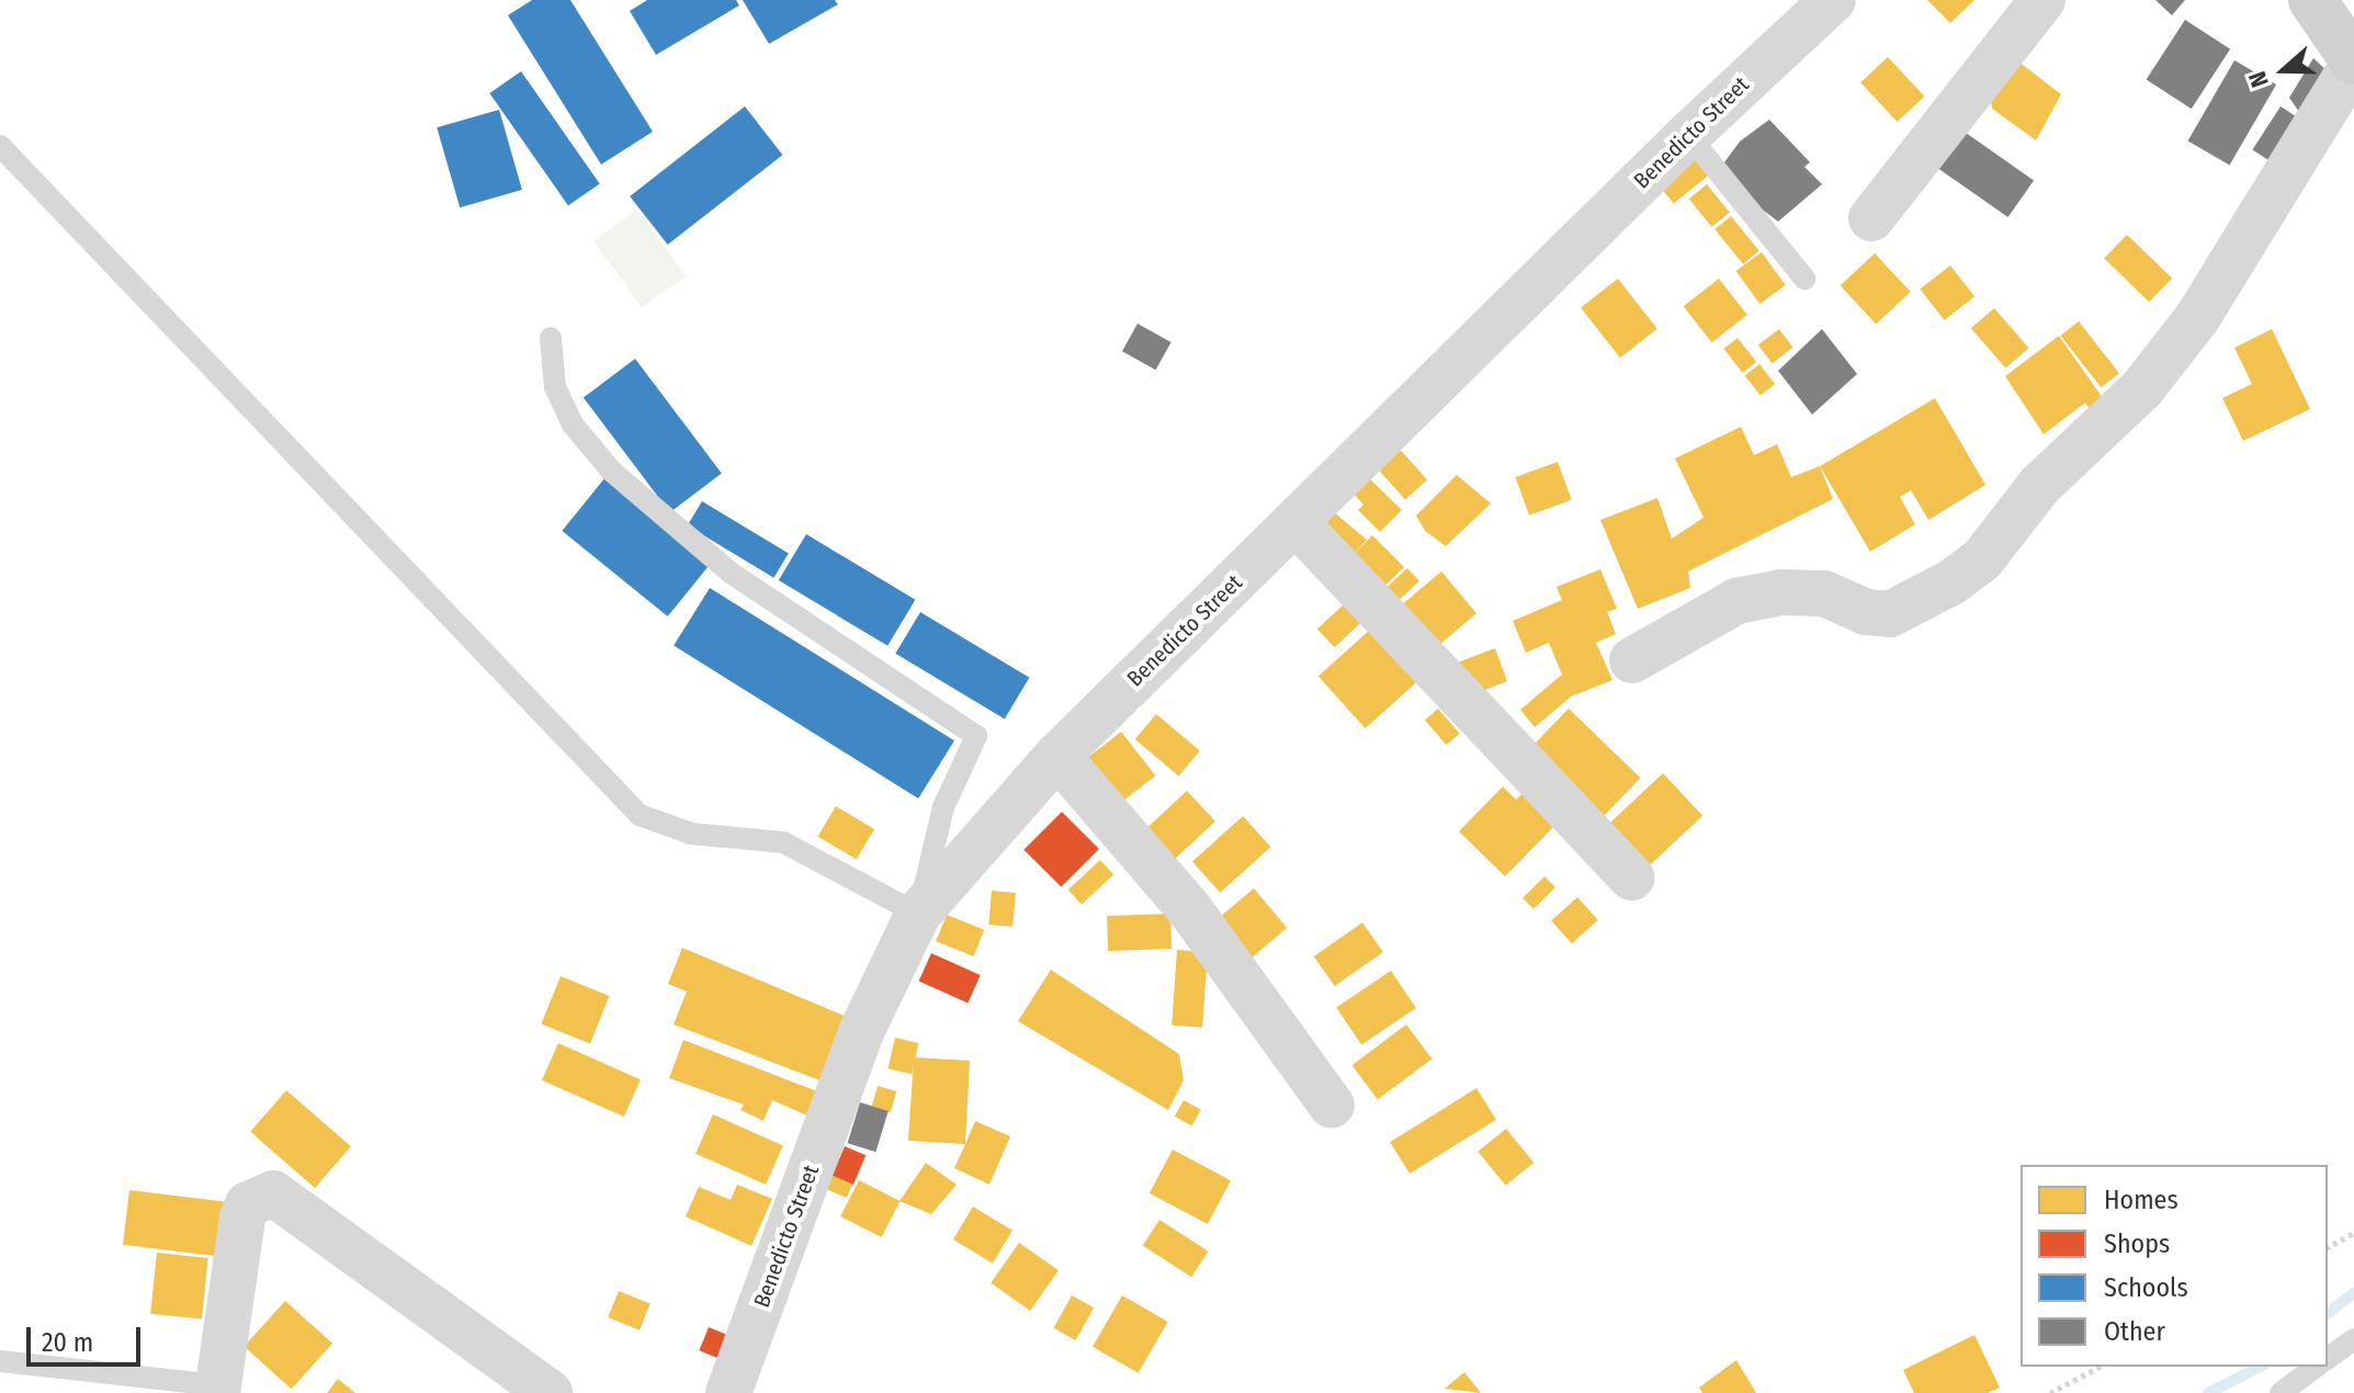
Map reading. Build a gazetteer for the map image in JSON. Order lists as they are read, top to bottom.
{
  "streets": {
    "street": ["Benedicto Street"]
  },
  "legend": [
    "Homes",
    "Shops",
    "Schools",
    "Other"
  ],
  "scale_bar": "20 m",
  "north": "left"
}
